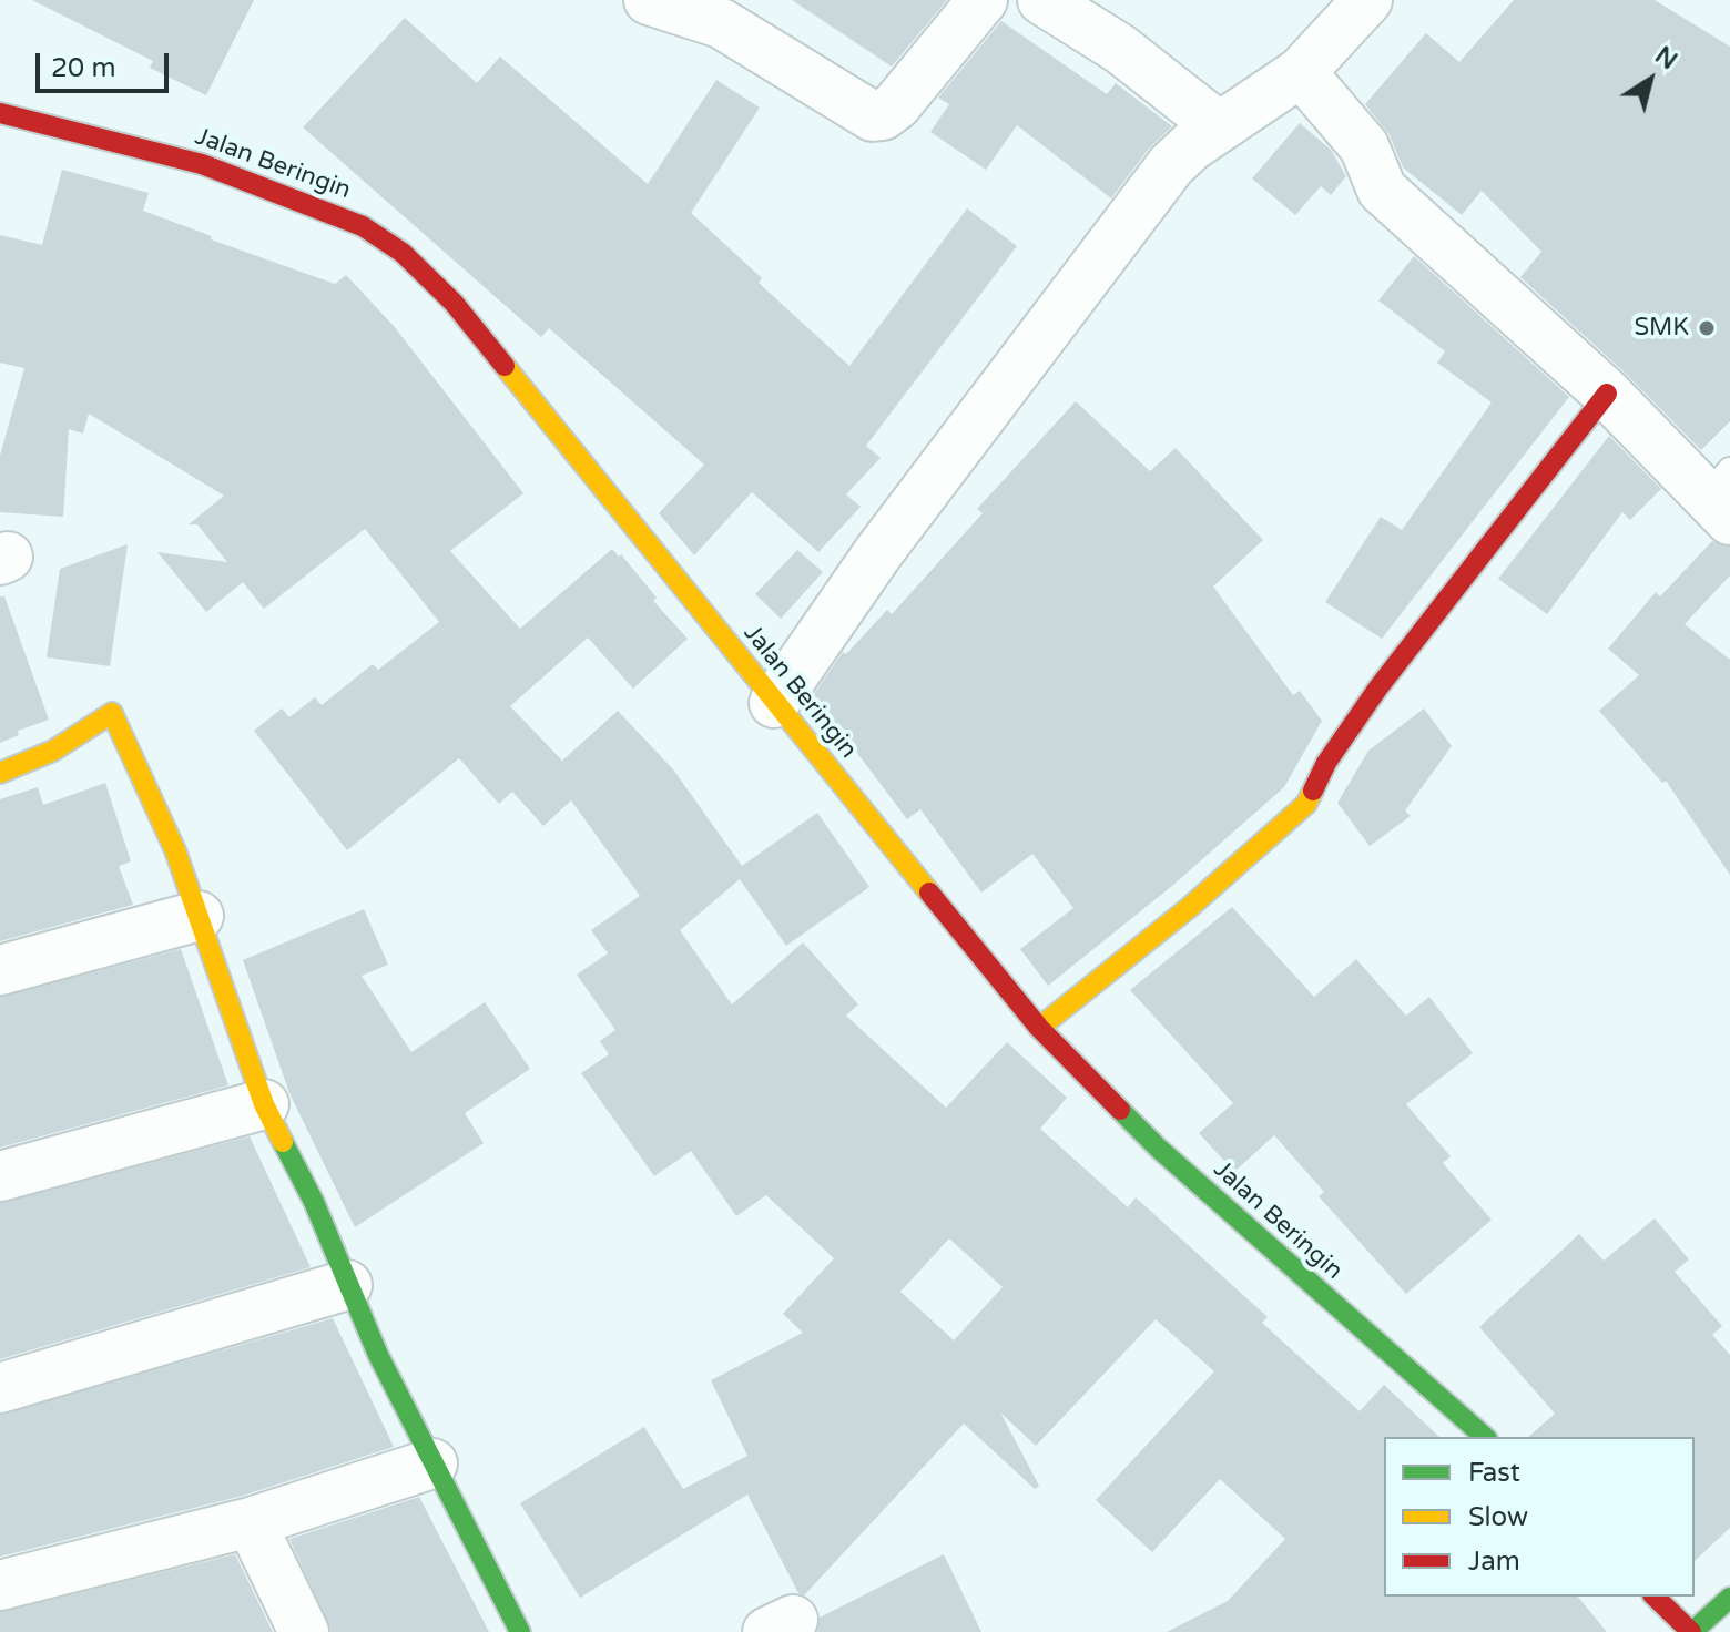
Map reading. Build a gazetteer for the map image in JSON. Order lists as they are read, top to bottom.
{
  "streets": {
    "street": ["Jalan Beringin"]
  },
  "places": ["SMK"],
  "legend": ["Fast", "Slow", "Jam"],
  "scale_bar": "20 m",
  "north": "top right"
}
